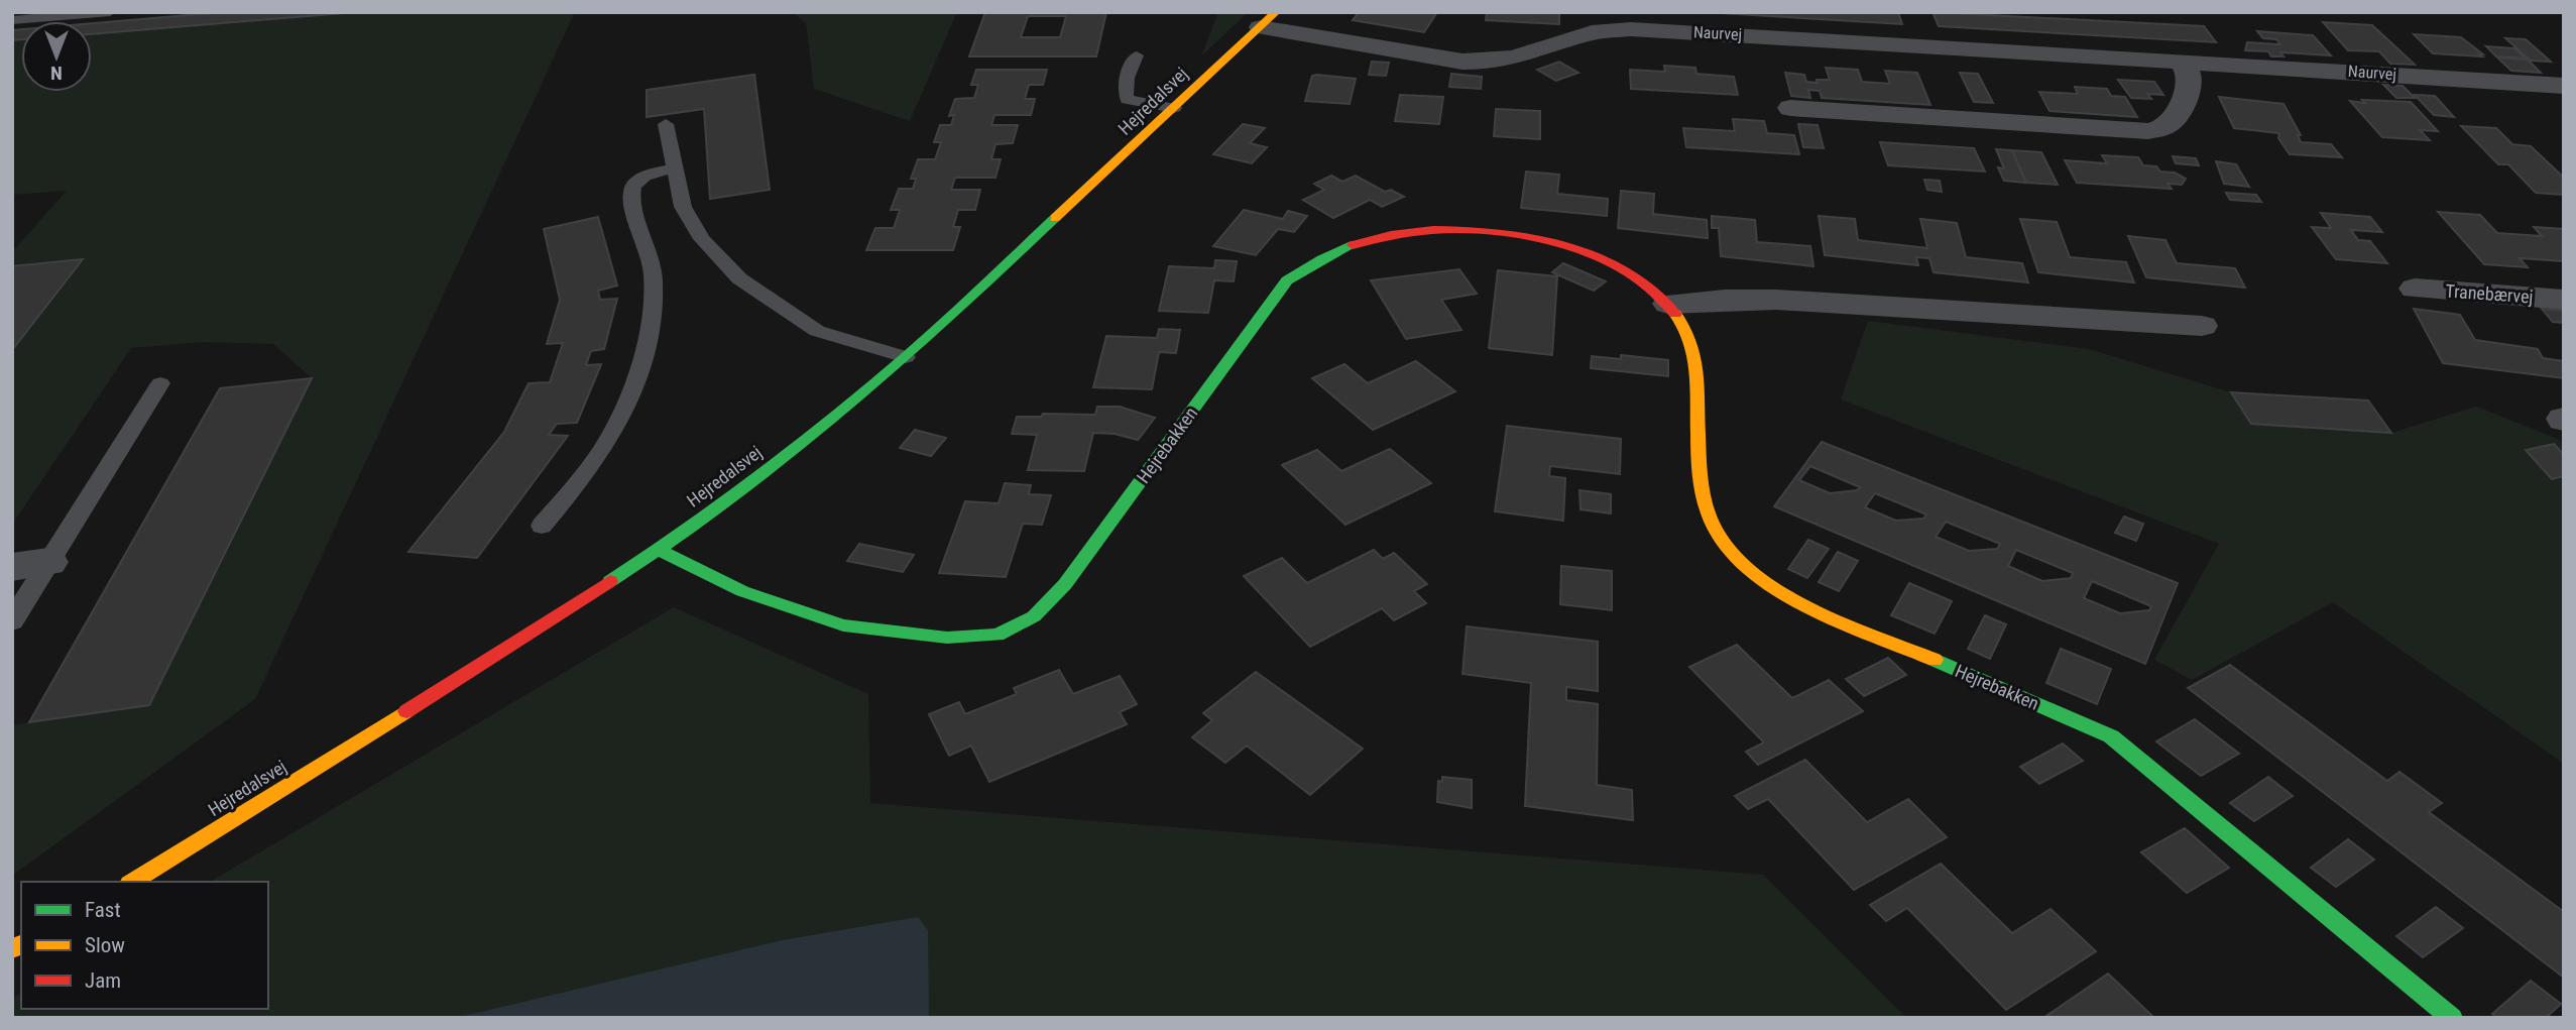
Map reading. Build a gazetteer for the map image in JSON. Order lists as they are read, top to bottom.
{
  "streets": {
    "street": [
      "Naurvej",
      "Hejredalsvej",
      "Tranebærvej",
      "Hejrebakken"
    ]
  },
  "crossings": [
    ["Naurvej", "Hejredalsvej"],
    ["Hejredalsvej", "Hejrebakken"]
  ],
  "legend": ["Fast", "Slow", "Jam"],
  "north": "bottom"
}
